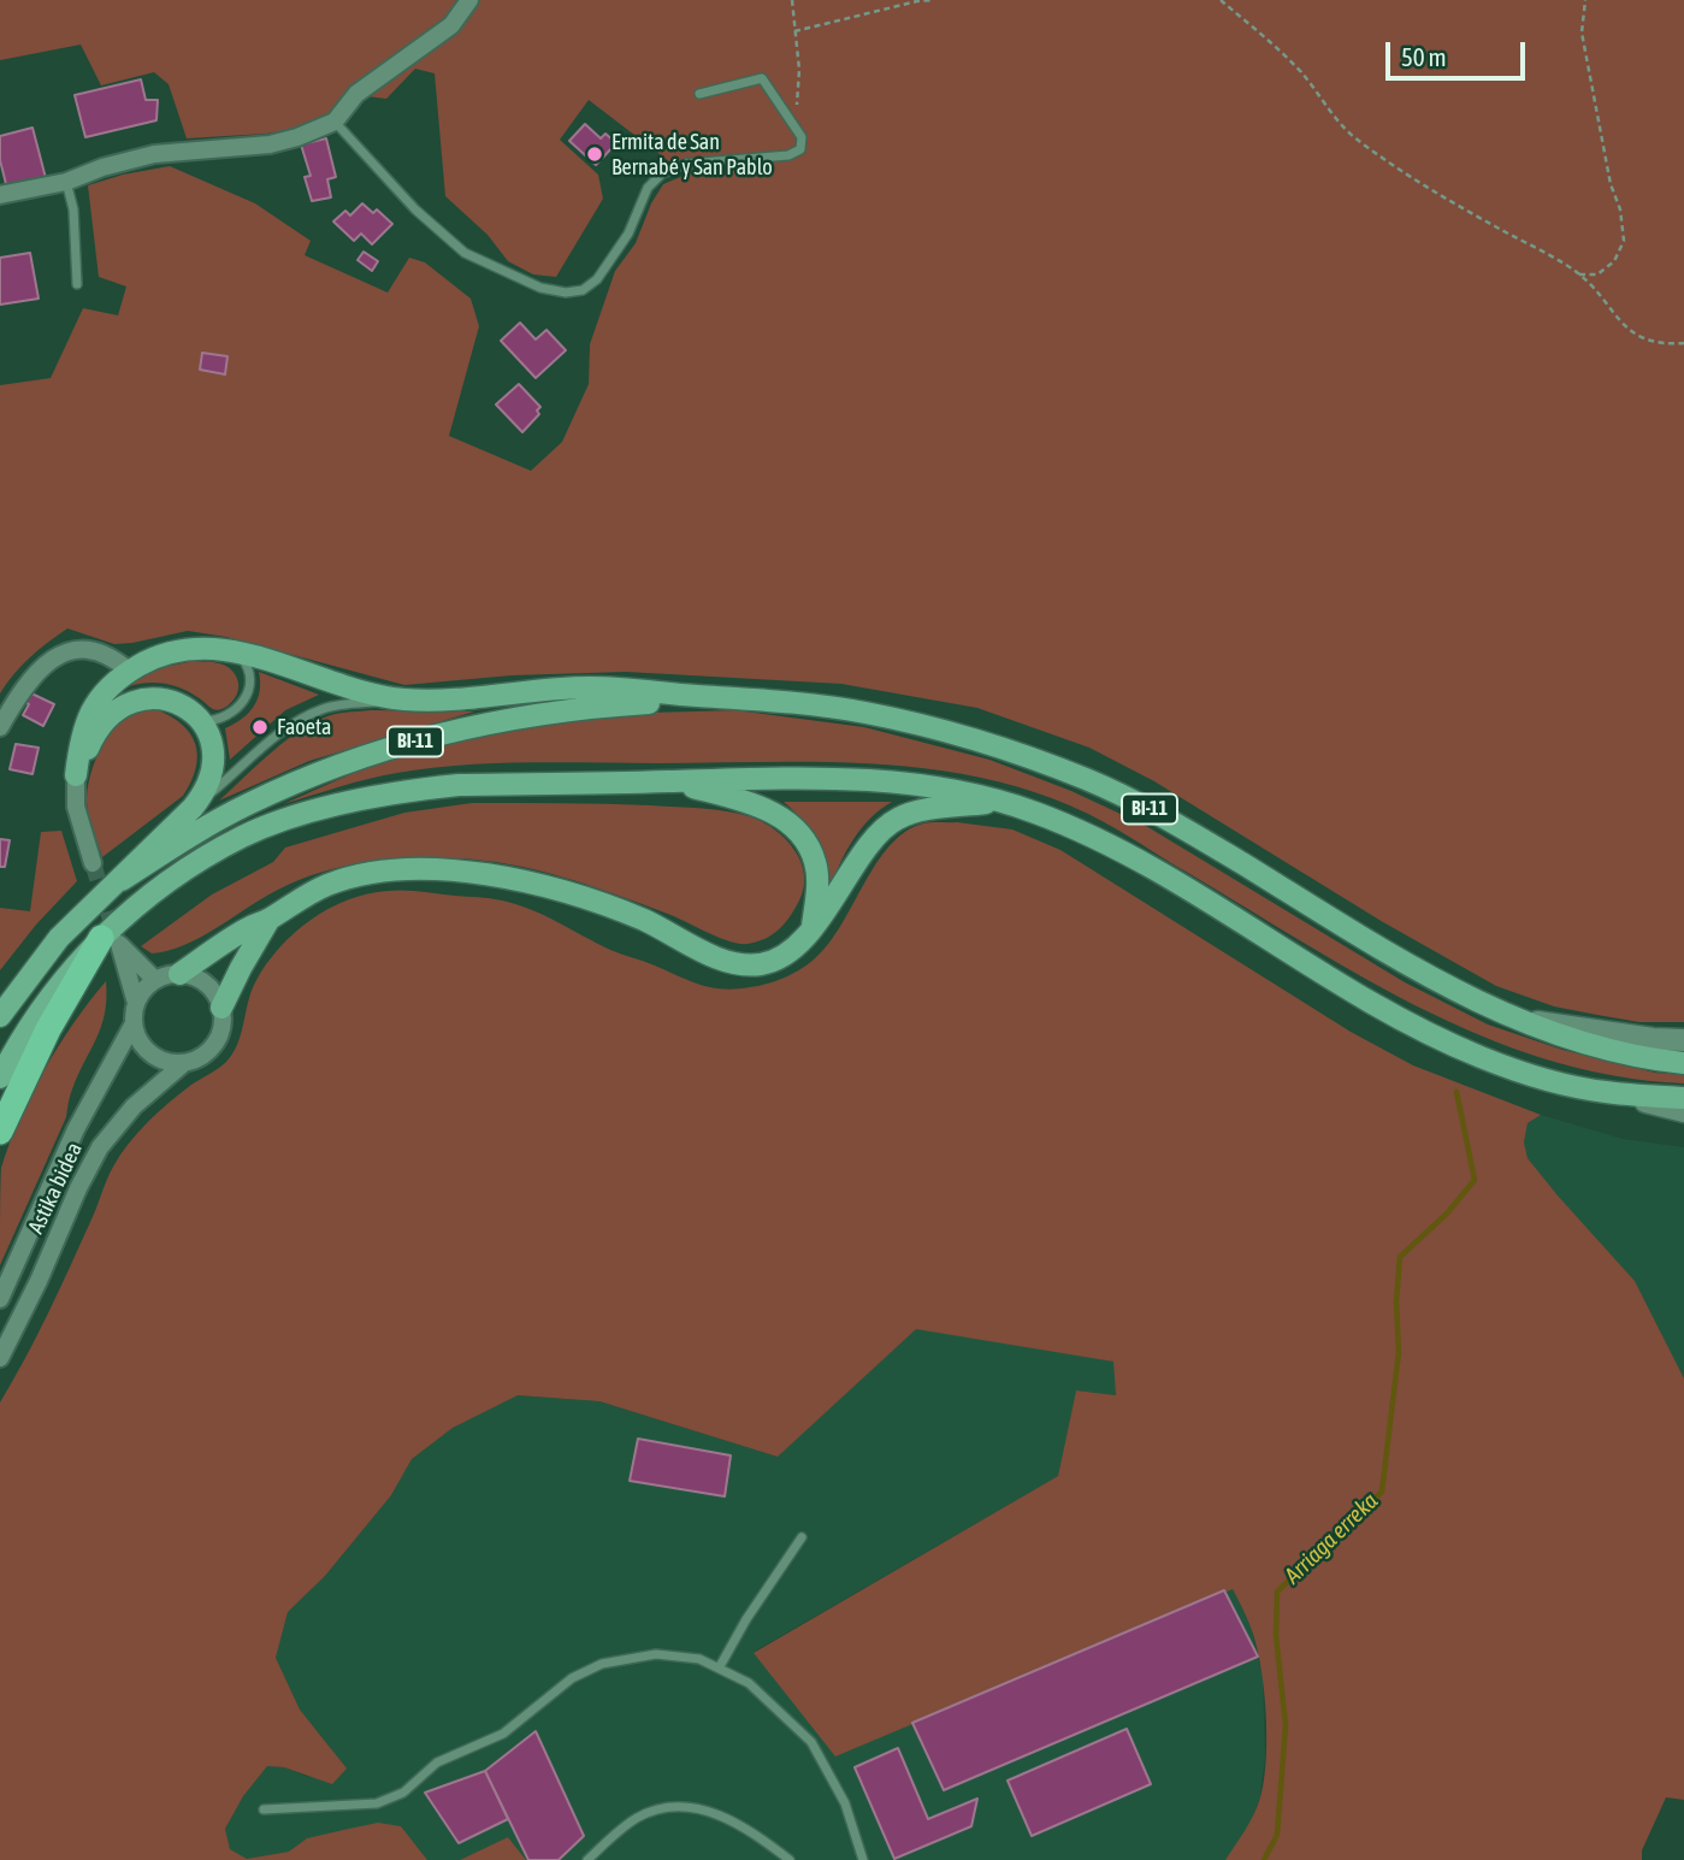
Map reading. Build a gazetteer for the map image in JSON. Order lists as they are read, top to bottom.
{
  "streets": {
    "main road": ["BI-11"],
    "street": ["Astika bidea"]
  },
  "water": ["Arriaga erreka"],
  "places": ["Ermita de San Bernabé y San Pablo", "Faoeta"],
  "scale_bar": "50 m"
}
